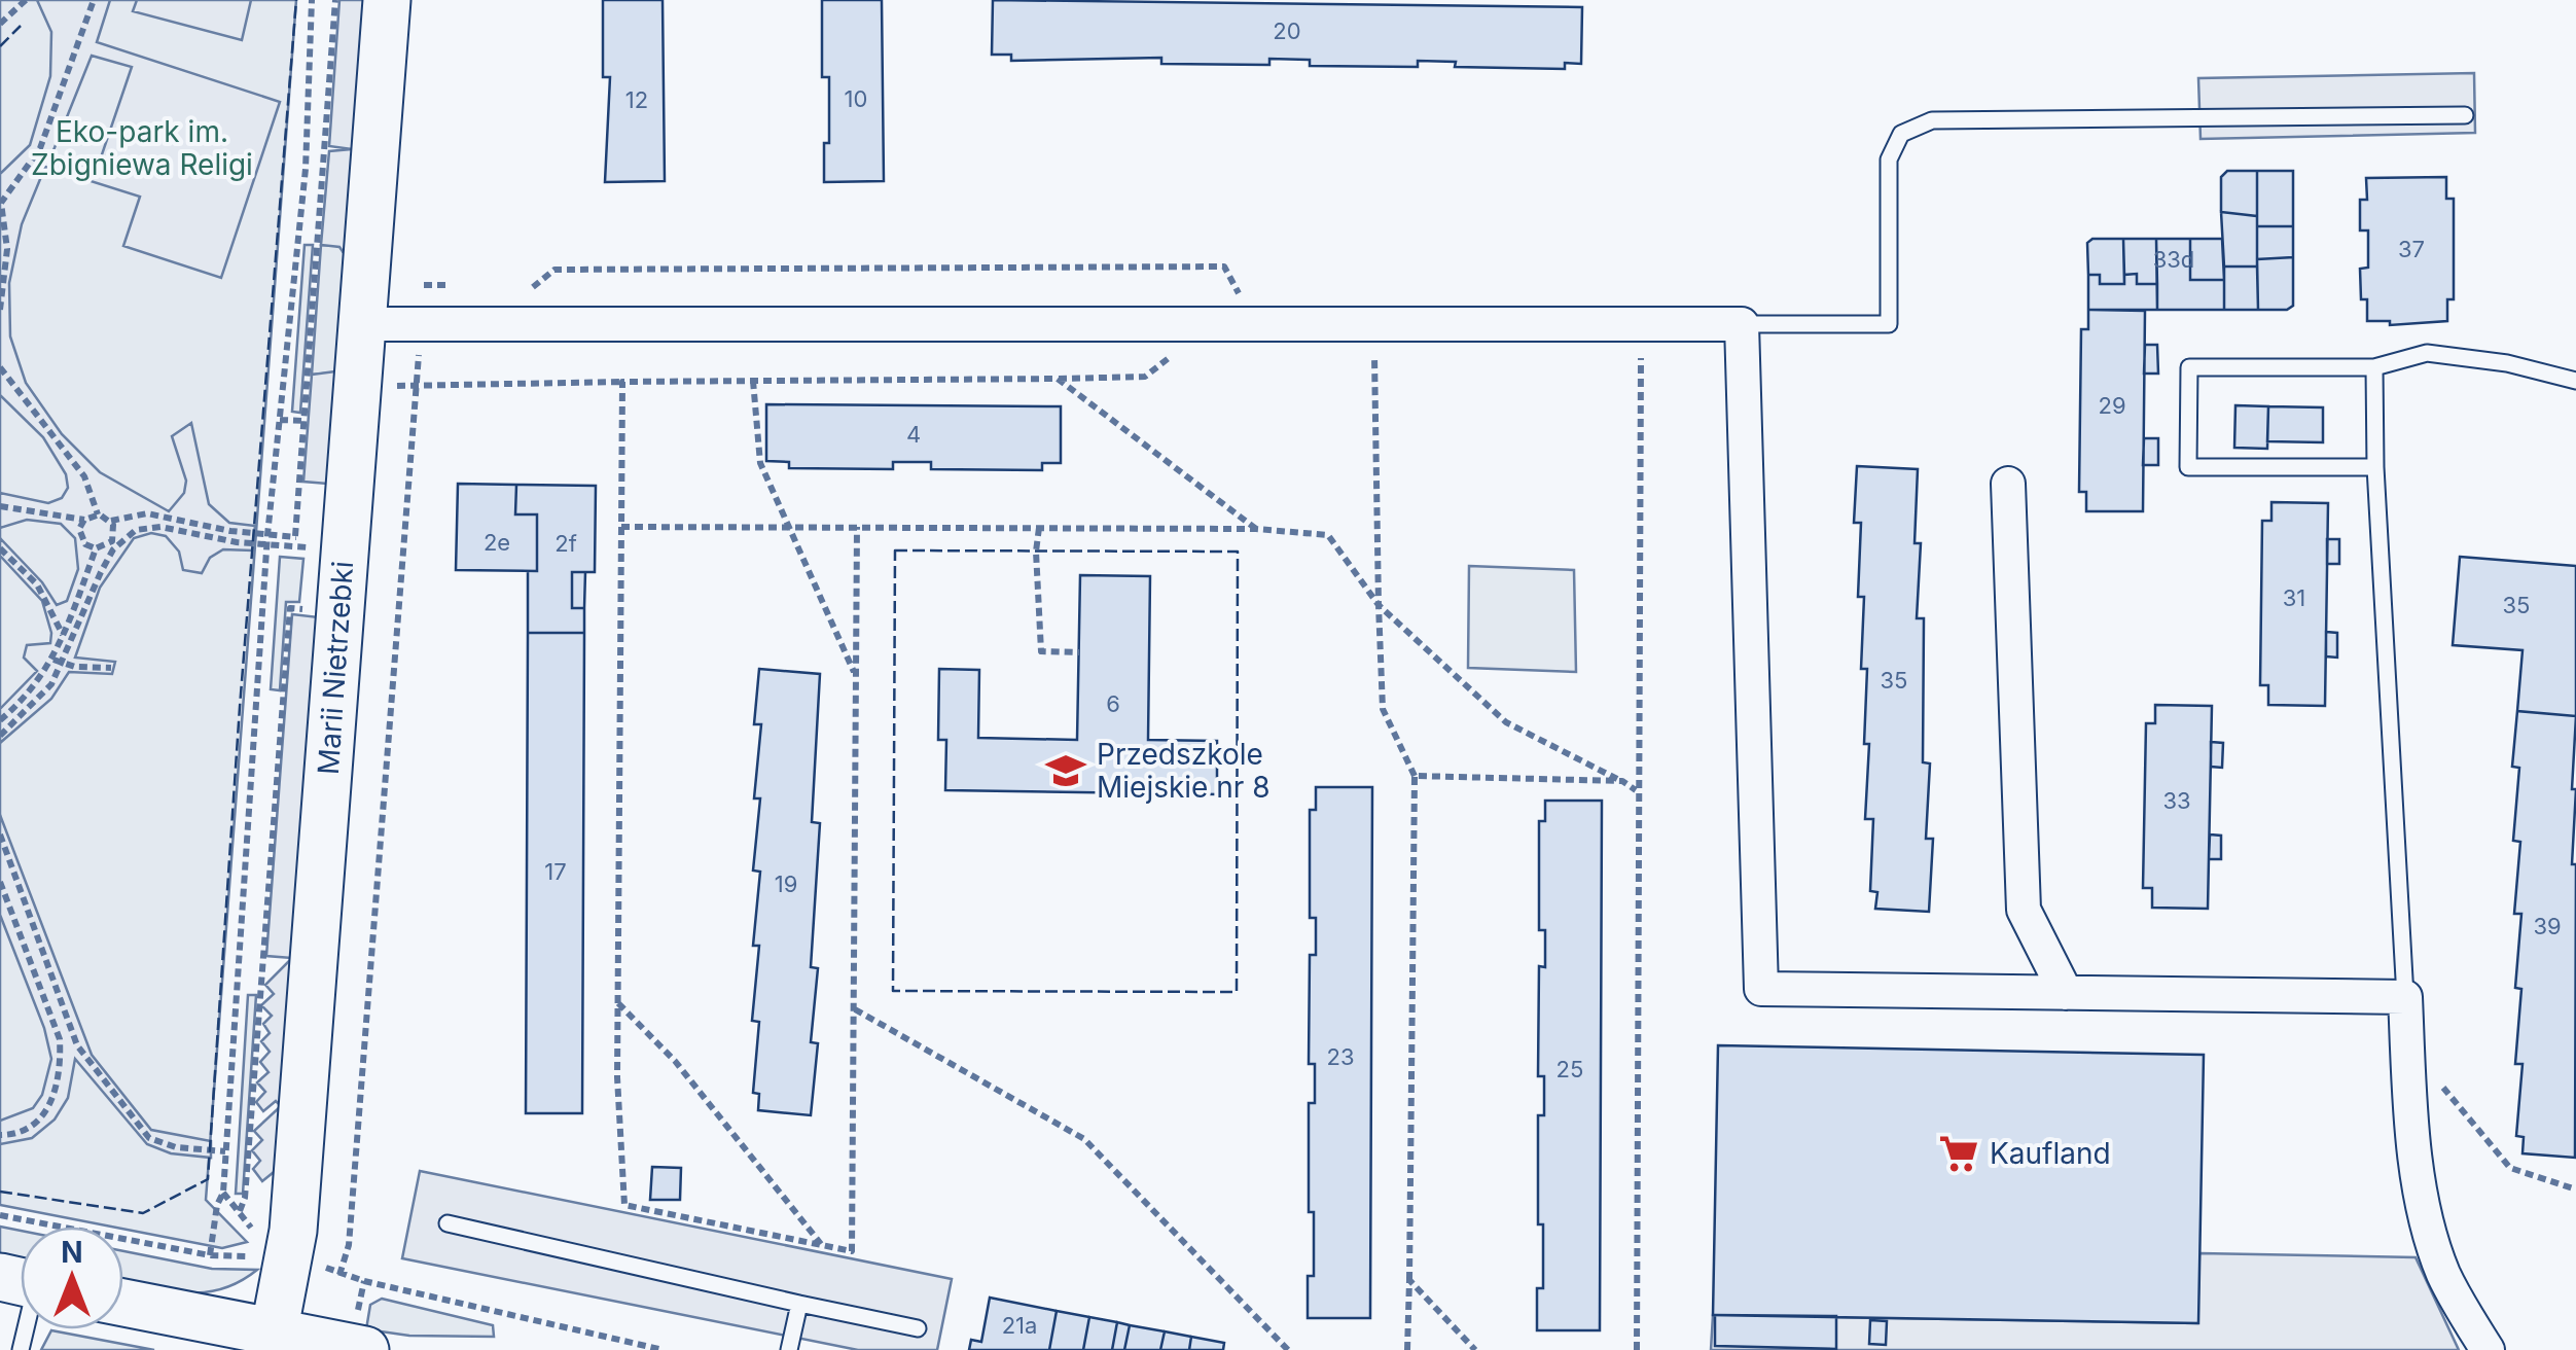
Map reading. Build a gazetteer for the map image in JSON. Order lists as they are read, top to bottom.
{
  "streets": {
    "street": ["Marii Nietrzebki"]
  },
  "parks": ["Eko-park im. Zbigniewa Religi"],
  "places": {
    "school or university": ["Przedszkole Miejskie nr 8"],
    "supermarket": ["Kaufland"]
  },
  "house_numbers": [
    "20",
    "10",
    "12",
    "37",
    "33d",
    "29",
    "4",
    "2e",
    "2f",
    "31",
    "35",
    "35",
    "6",
    "33",
    "17",
    "19",
    "39",
    "23",
    "25",
    "21a"
  ],
  "north": "top"
}
